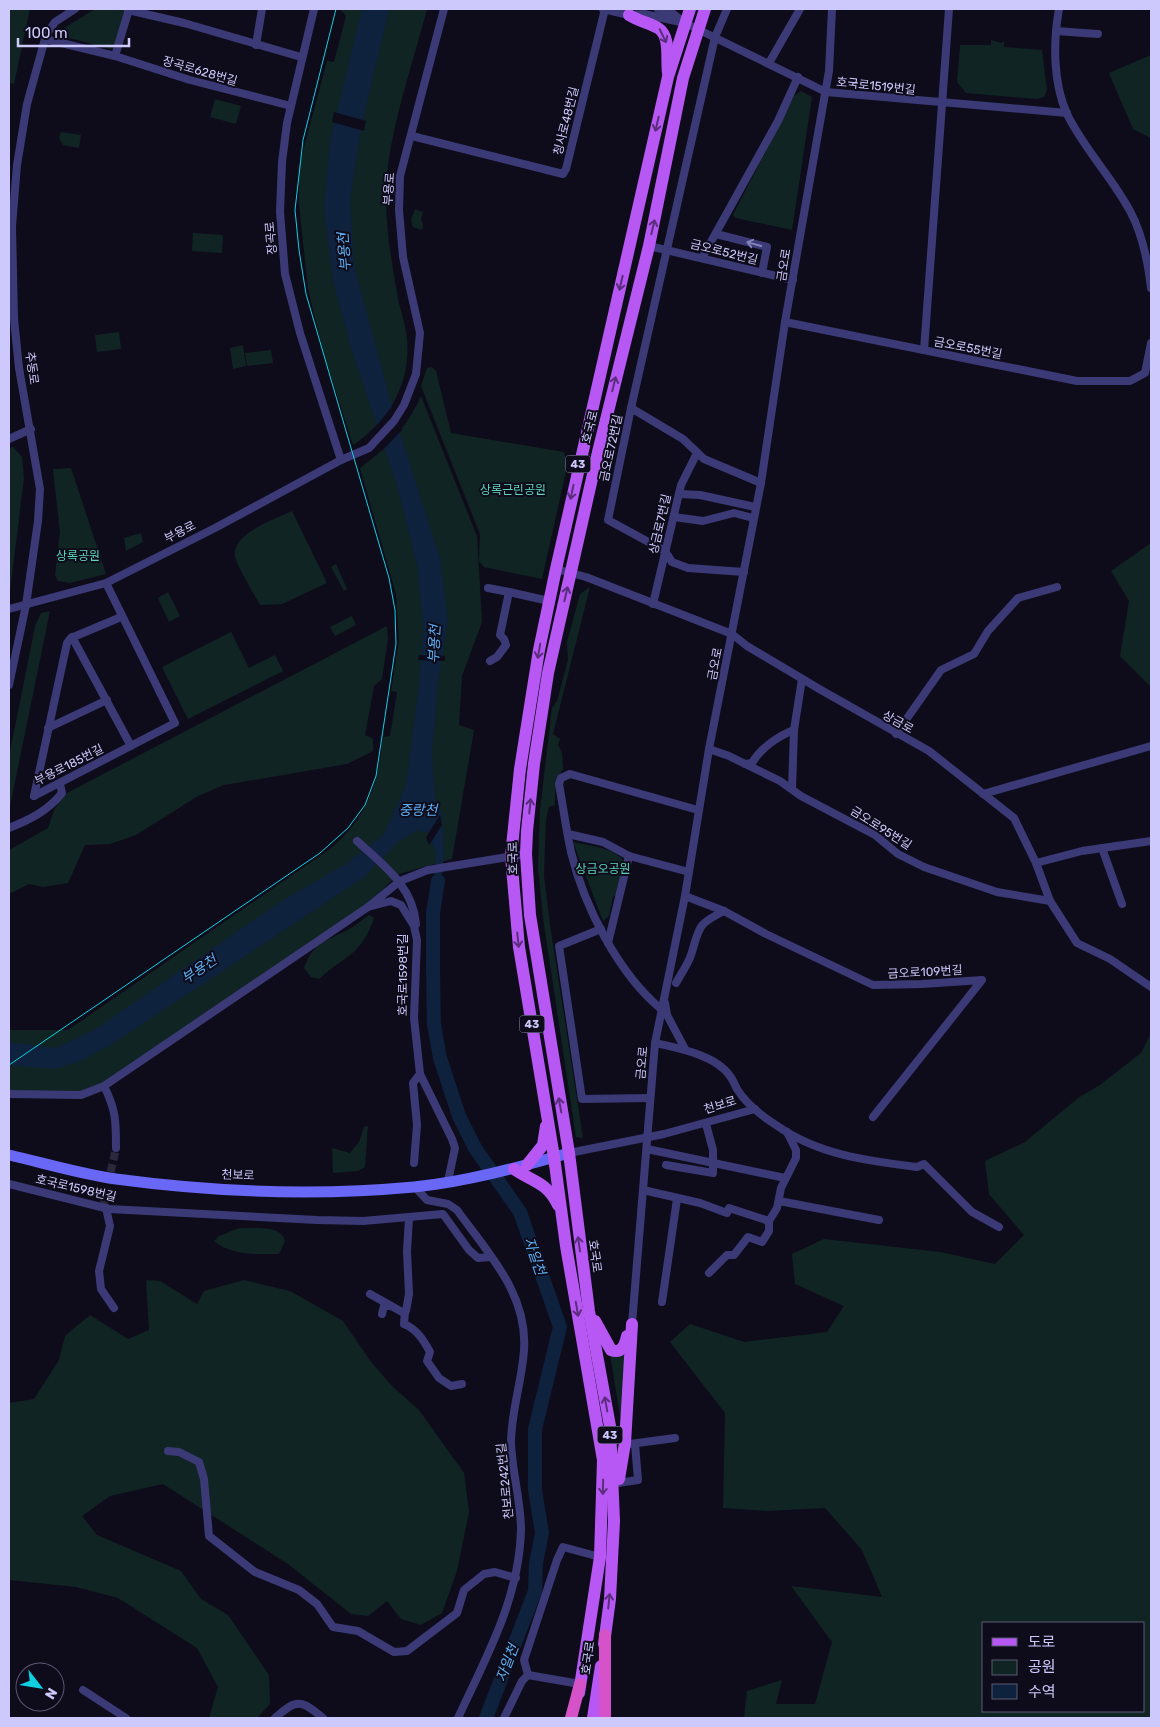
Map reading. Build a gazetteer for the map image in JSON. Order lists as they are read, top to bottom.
{
  "streets": {
    "main road": ["호국로", "43", "천보로"],
    "street": [
      "장곡로628번길",
      "호국로1519번길",
      "청사로48번길",
      "부용로",
      "장곡로",
      "금오로52번길",
      "금오로",
      "금오로55번길",
      "추동로",
      "금오로72번길",
      "상금로7번길",
      "상금로",
      "부용로185번길",
      "금오로95번길",
      "금오로109번길",
      "호국로1598번길",
      "천보로242번길"
    ]
  },
  "crossings": [
    ["장곡로628번길", "장곡로"],
    ["장곡로628번길", "추동로"],
    ["호국로1519번길", "금오로"],
    ["호국로1519번길", "호국로"],
    ["청사로48번길", "부용로"],
    ["부용로", "장곡로"],
    ["부용로", "추동로"],
    ["부용로", "부용로185번길"],
    ["금오로52번길", "금오로"],
    ["금오로52번길", "호국로"],
    ["금오로", "금오로55번길"],
    ["금오로", "금오로72번길"],
    ["금오로", "상금로"],
    ["금오로", "금오로95번길"],
    ["금오로", "금오로109번길"],
    ["금오로", "천보로"],
    ["호국로", "상금로"],
    ["호국로", "천보로"],
    ["금오로72번길", "상금로7번길"],
    ["상금로7번길", "상금로"],
    ["상금로", "금오로95번길"],
    ["호국로1598번길", "천보로242번길"],
    ["천보로", "천보로242번길"]
  ],
  "water": ["부용천", "중랑천", "자일천"],
  "parks": ["상록근린공원", "상록공원", "상금오공원"],
  "legend": ["도로", "공원", "수역"],
  "scale_bar": "100 m",
  "north": "bottom right"
}
